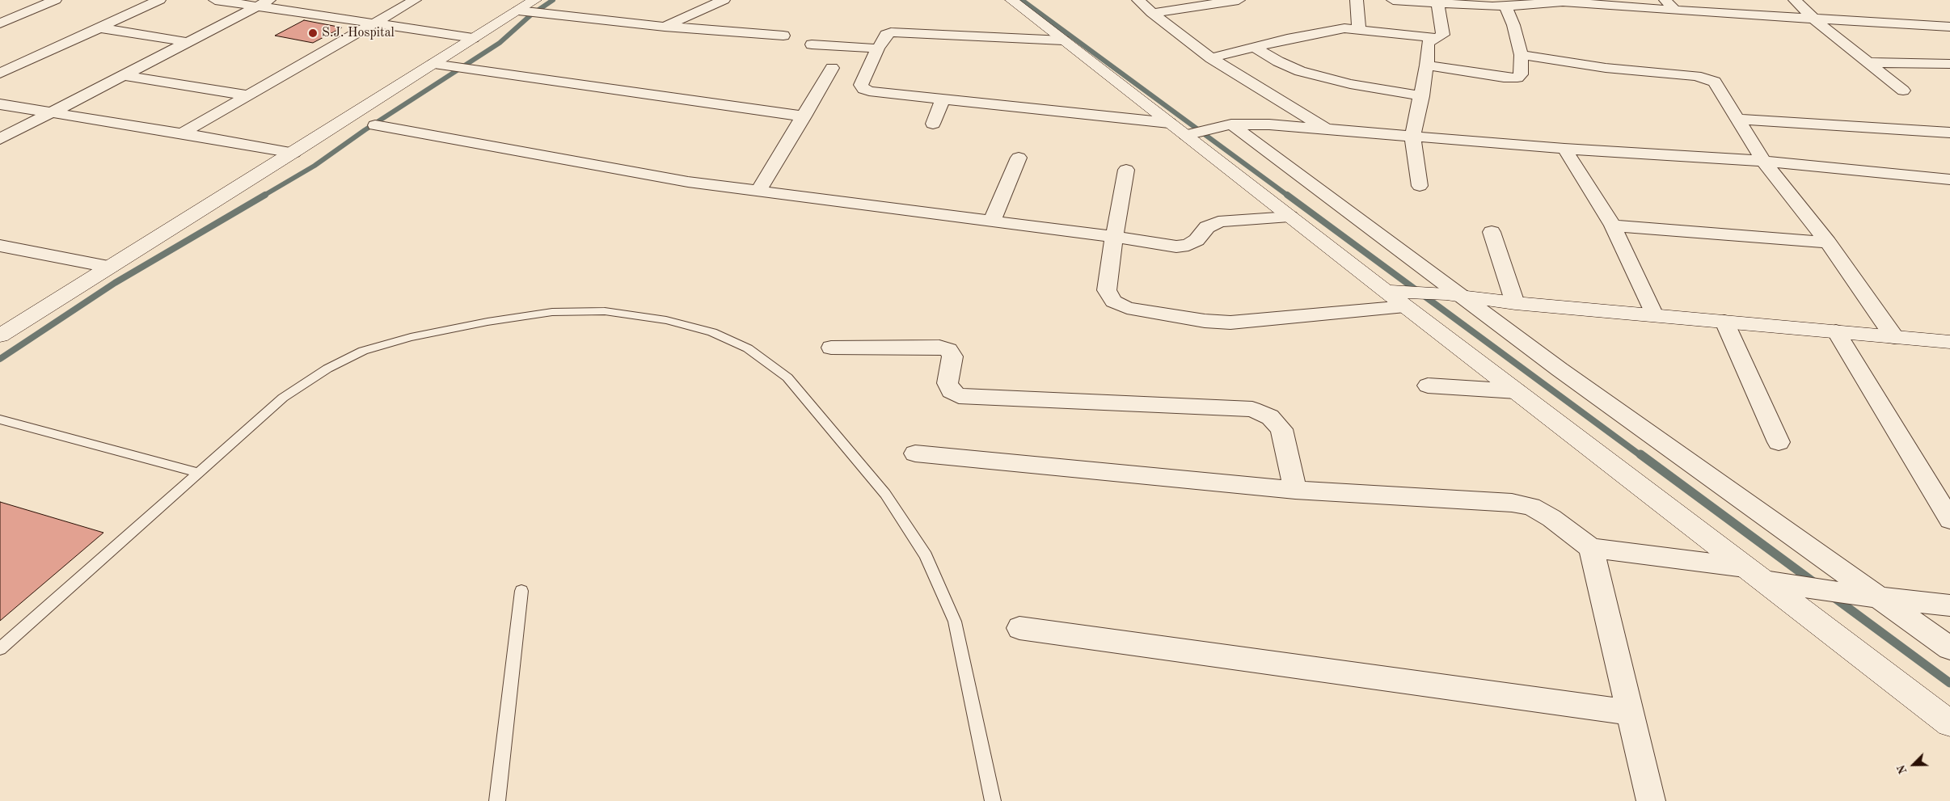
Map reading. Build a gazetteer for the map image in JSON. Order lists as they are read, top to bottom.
{
  "places": ["S.J. Hospital"],
  "north": "bottom left"
}
